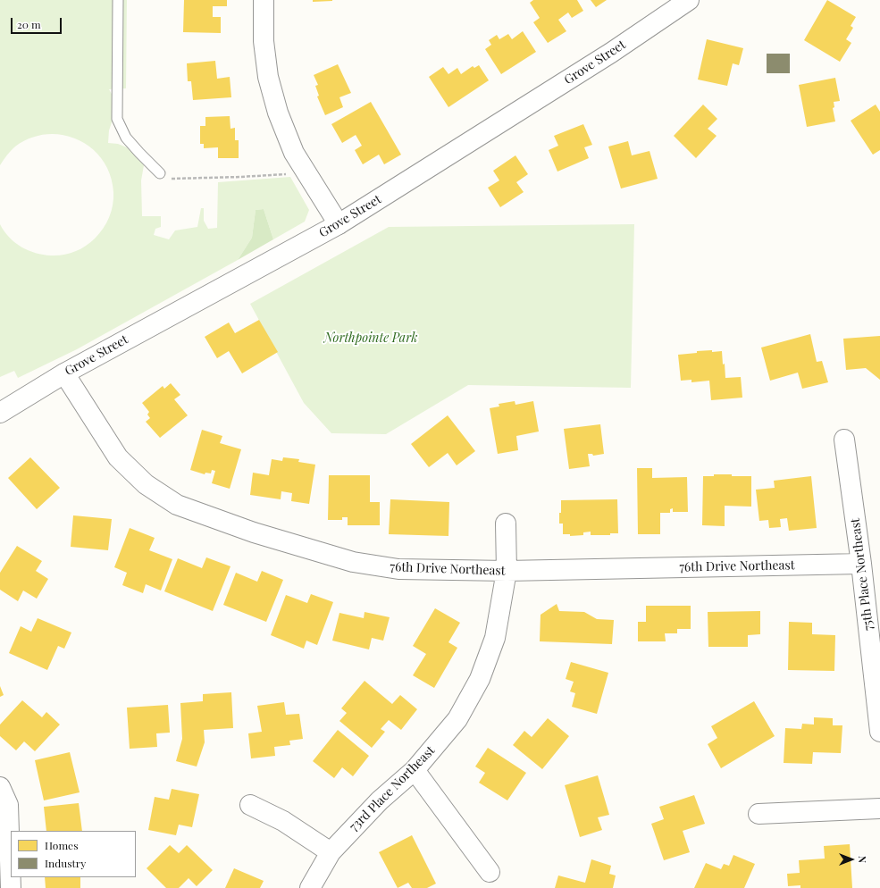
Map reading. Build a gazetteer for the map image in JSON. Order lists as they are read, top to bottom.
{
  "streets": {
    "street": [
      "Grove Street",
      "76th Drive Northeast",
      "75th Place Northeast",
      "73rd Place Northeast"
    ]
  },
  "crossings": [
    ["Grove Street", "76th Drive Northeast"],
    ["76th Drive Northeast", "75th Place Northeast"],
    ["76th Drive Northeast", "73rd Place Northeast"]
  ],
  "parks": ["Northpointe Park"],
  "legend": ["Homes", "Industry"],
  "scale_bar": "20 m",
  "north": "right"
}
